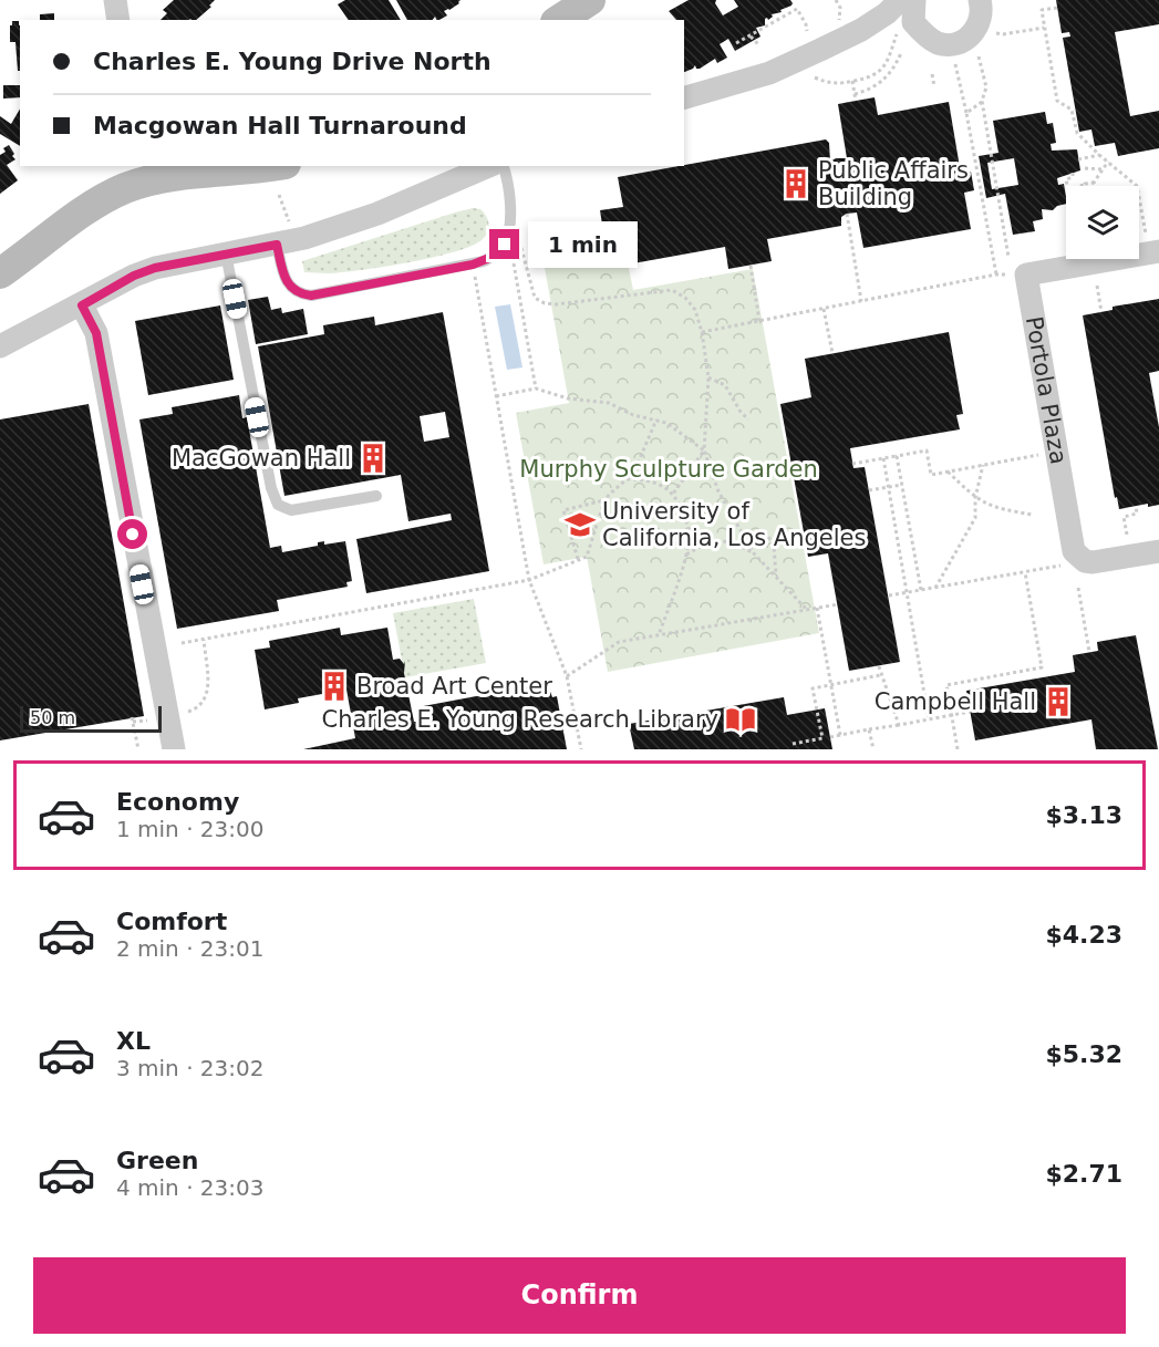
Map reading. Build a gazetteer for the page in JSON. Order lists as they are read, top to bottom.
{
  "streets": {
    "street": ["Portola Plaza"]
  },
  "parks": ["Murphy Sculpture Garden"],
  "places": {
    "building": [
      "Public Affairs Building",
      "MacGowan Hall",
      "Broad Art Center",
      "Campbell Hall"
    ],
    "school or university": ["University of California, Los Angeles"],
    "library": ["Charles E. Young Research Library"]
  },
  "scale_bar": "50 m",
  "page": {
    "banner": ["Charles E. Young Drive North", "Macgowan Hall Turnaround"],
    "bubble": "1 min",
    "scale": "50 m",
    "list": [
      {
        "name": "Economy",
        "note": "1 min · 23:00",
        "value": "$3.13"
      },
      {
        "name": "Comfort",
        "note": "2 min · 23:01",
        "value": "$4.23"
      },
      {
        "name": "XL",
        "note": "3 min · 23:02",
        "value": "$5.32"
      },
      {
        "name": "Green",
        "note": "4 min · 23:03",
        "value": "$2.71"
      }
    ],
    "buttons": "Confirm"
  }
}
